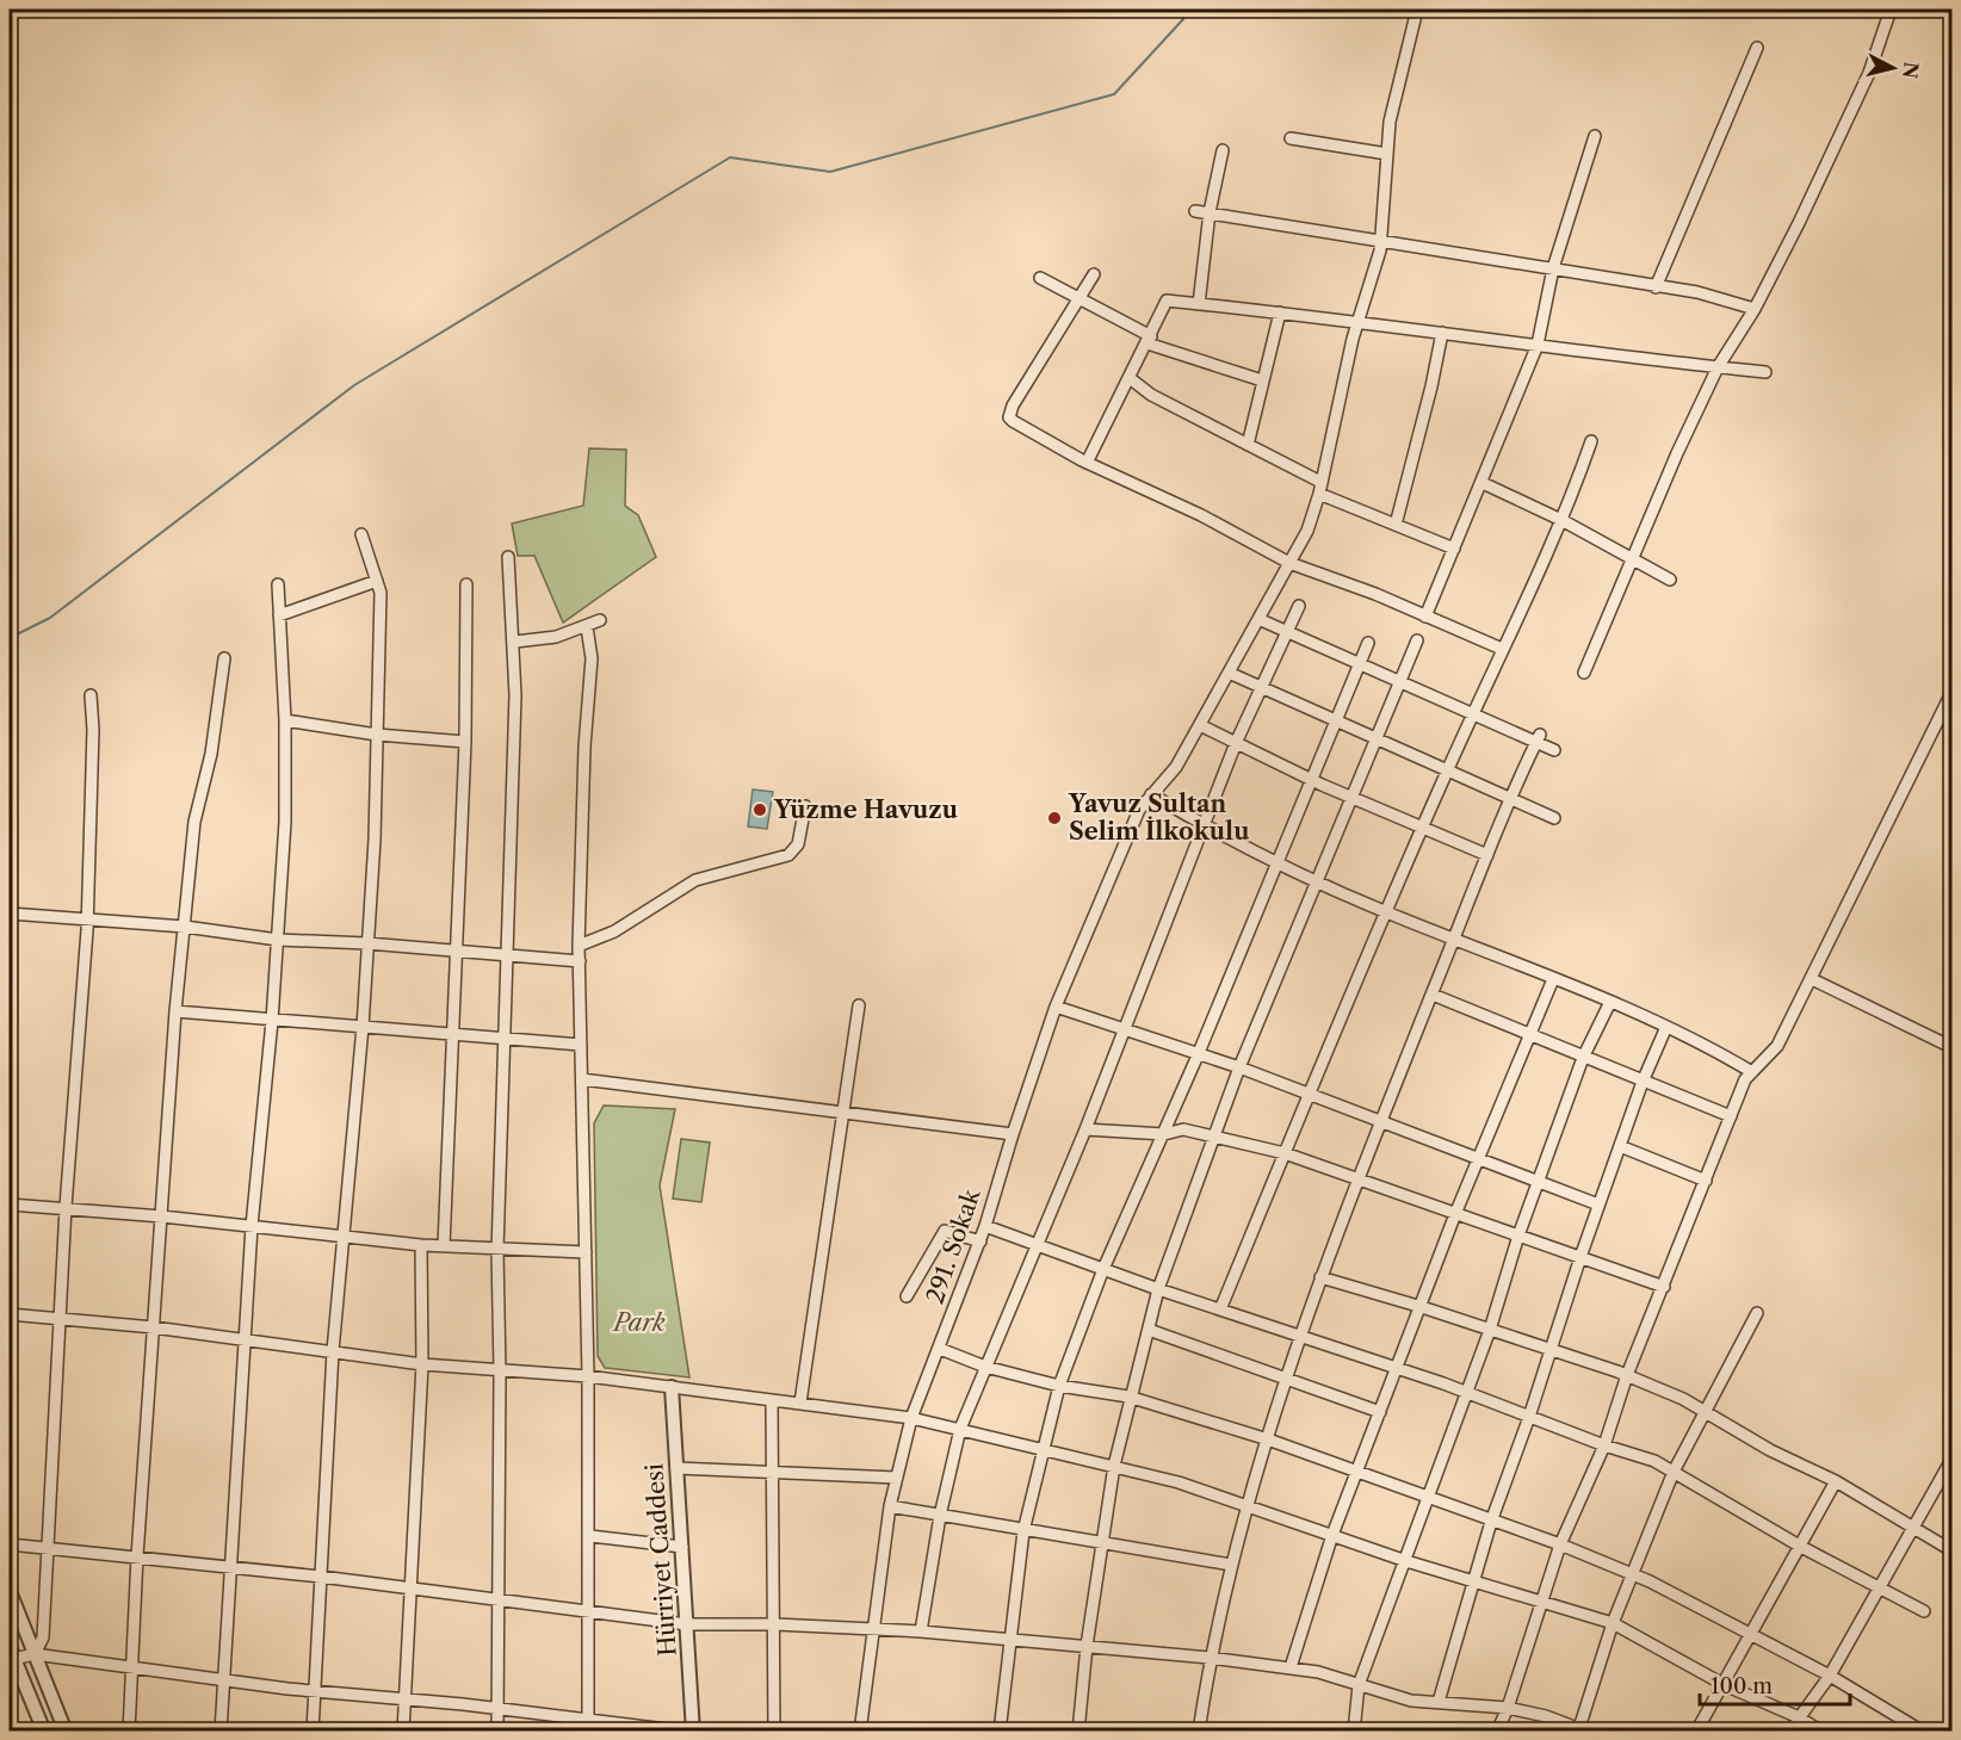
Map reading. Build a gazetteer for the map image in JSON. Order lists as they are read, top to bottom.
{
  "streets": {
    "street": ["291. Sokak", "Hürriyet Caddesi"]
  },
  "parks": ["Park"],
  "places": ["Yüzme Havuzu", "Yavuz Sultan Selim İlkokulu"],
  "scale_bar": "100 m",
  "north": "right"
}
